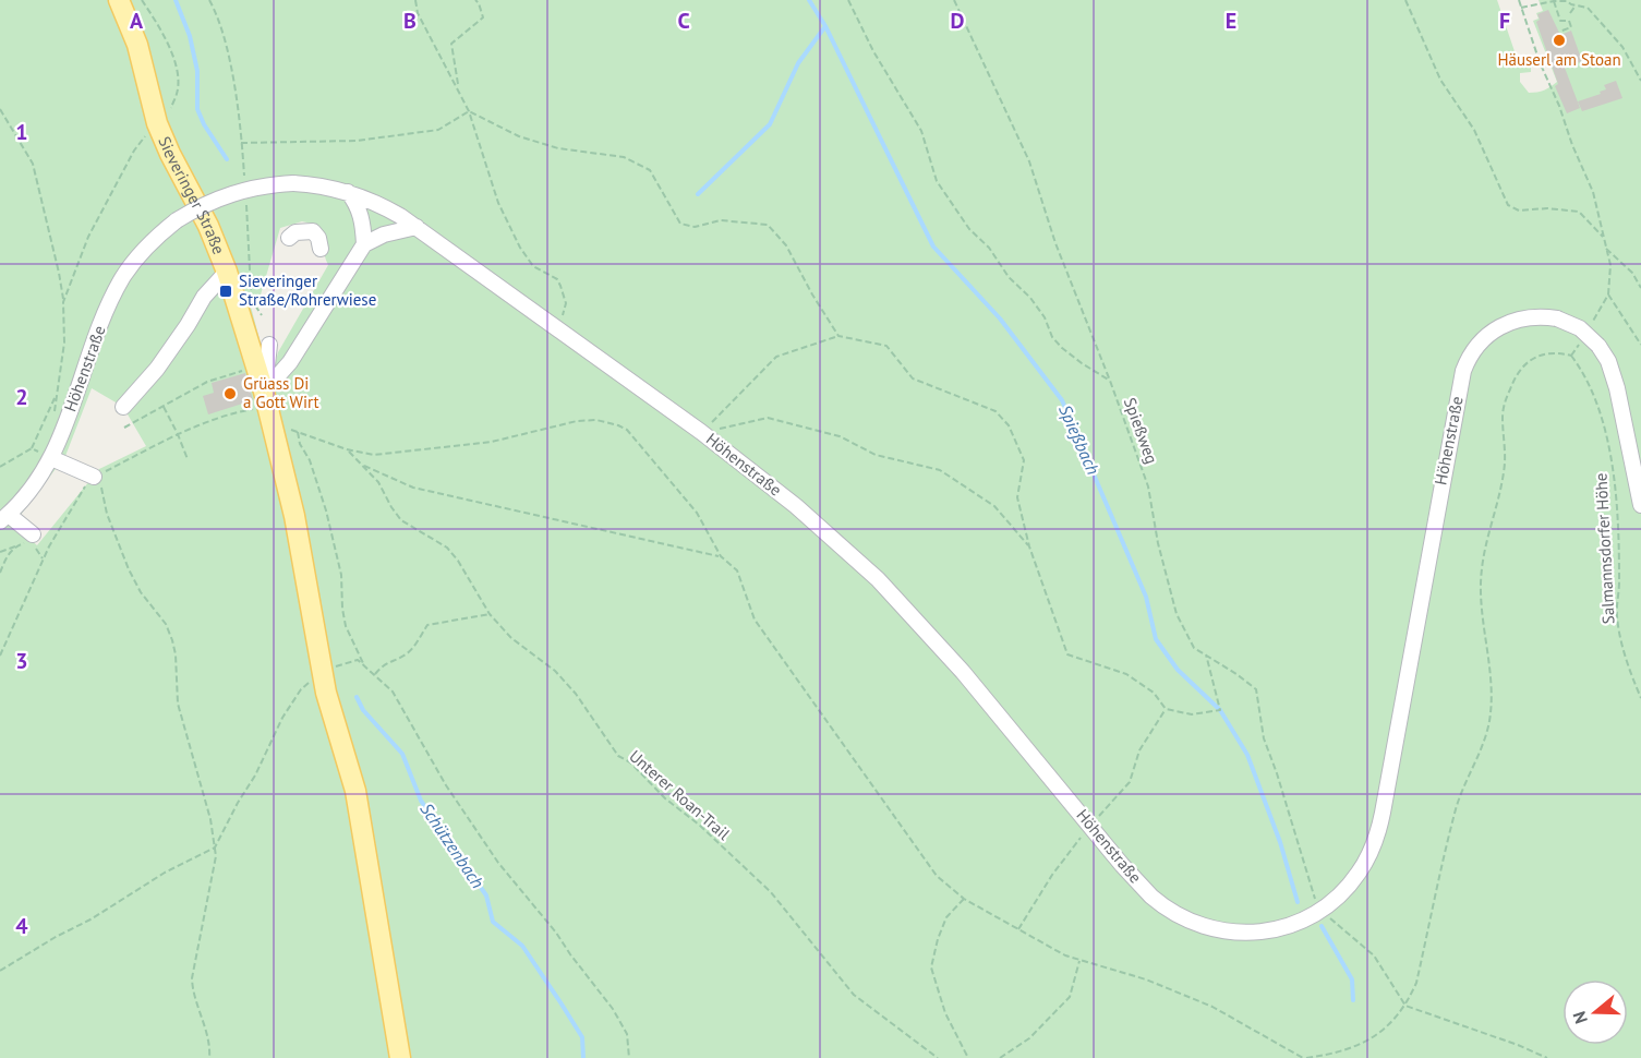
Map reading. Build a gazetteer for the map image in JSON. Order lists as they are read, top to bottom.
{
  "streets": {
    "main road": ["Sieveringer Straße"],
    "street": ["Höhenstraße"],
    "path": ["Spießweg", "Salmannsdorfer Höhe", "Unterer Roan-Trail"]
  },
  "crossings": [
    ["Höhenstraße", "Spießweg"]
  ],
  "water": ["Spießbach", "Schützenbach"],
  "places": {
    "other": ["Häuserl am Stoan", "Grüass Di a Gott Wirt"],
    "transit": ["Sieveringer Straße/Rohrerwiese"]
  },
  "north": "left",
  "grid": {
    "columns": [
      "A",
      "B",
      "C",
      "D",
      "E",
      "F"
    ],
    "rows": [
      "1",
      "2",
      "3",
      "4"
    ]
  }
}
